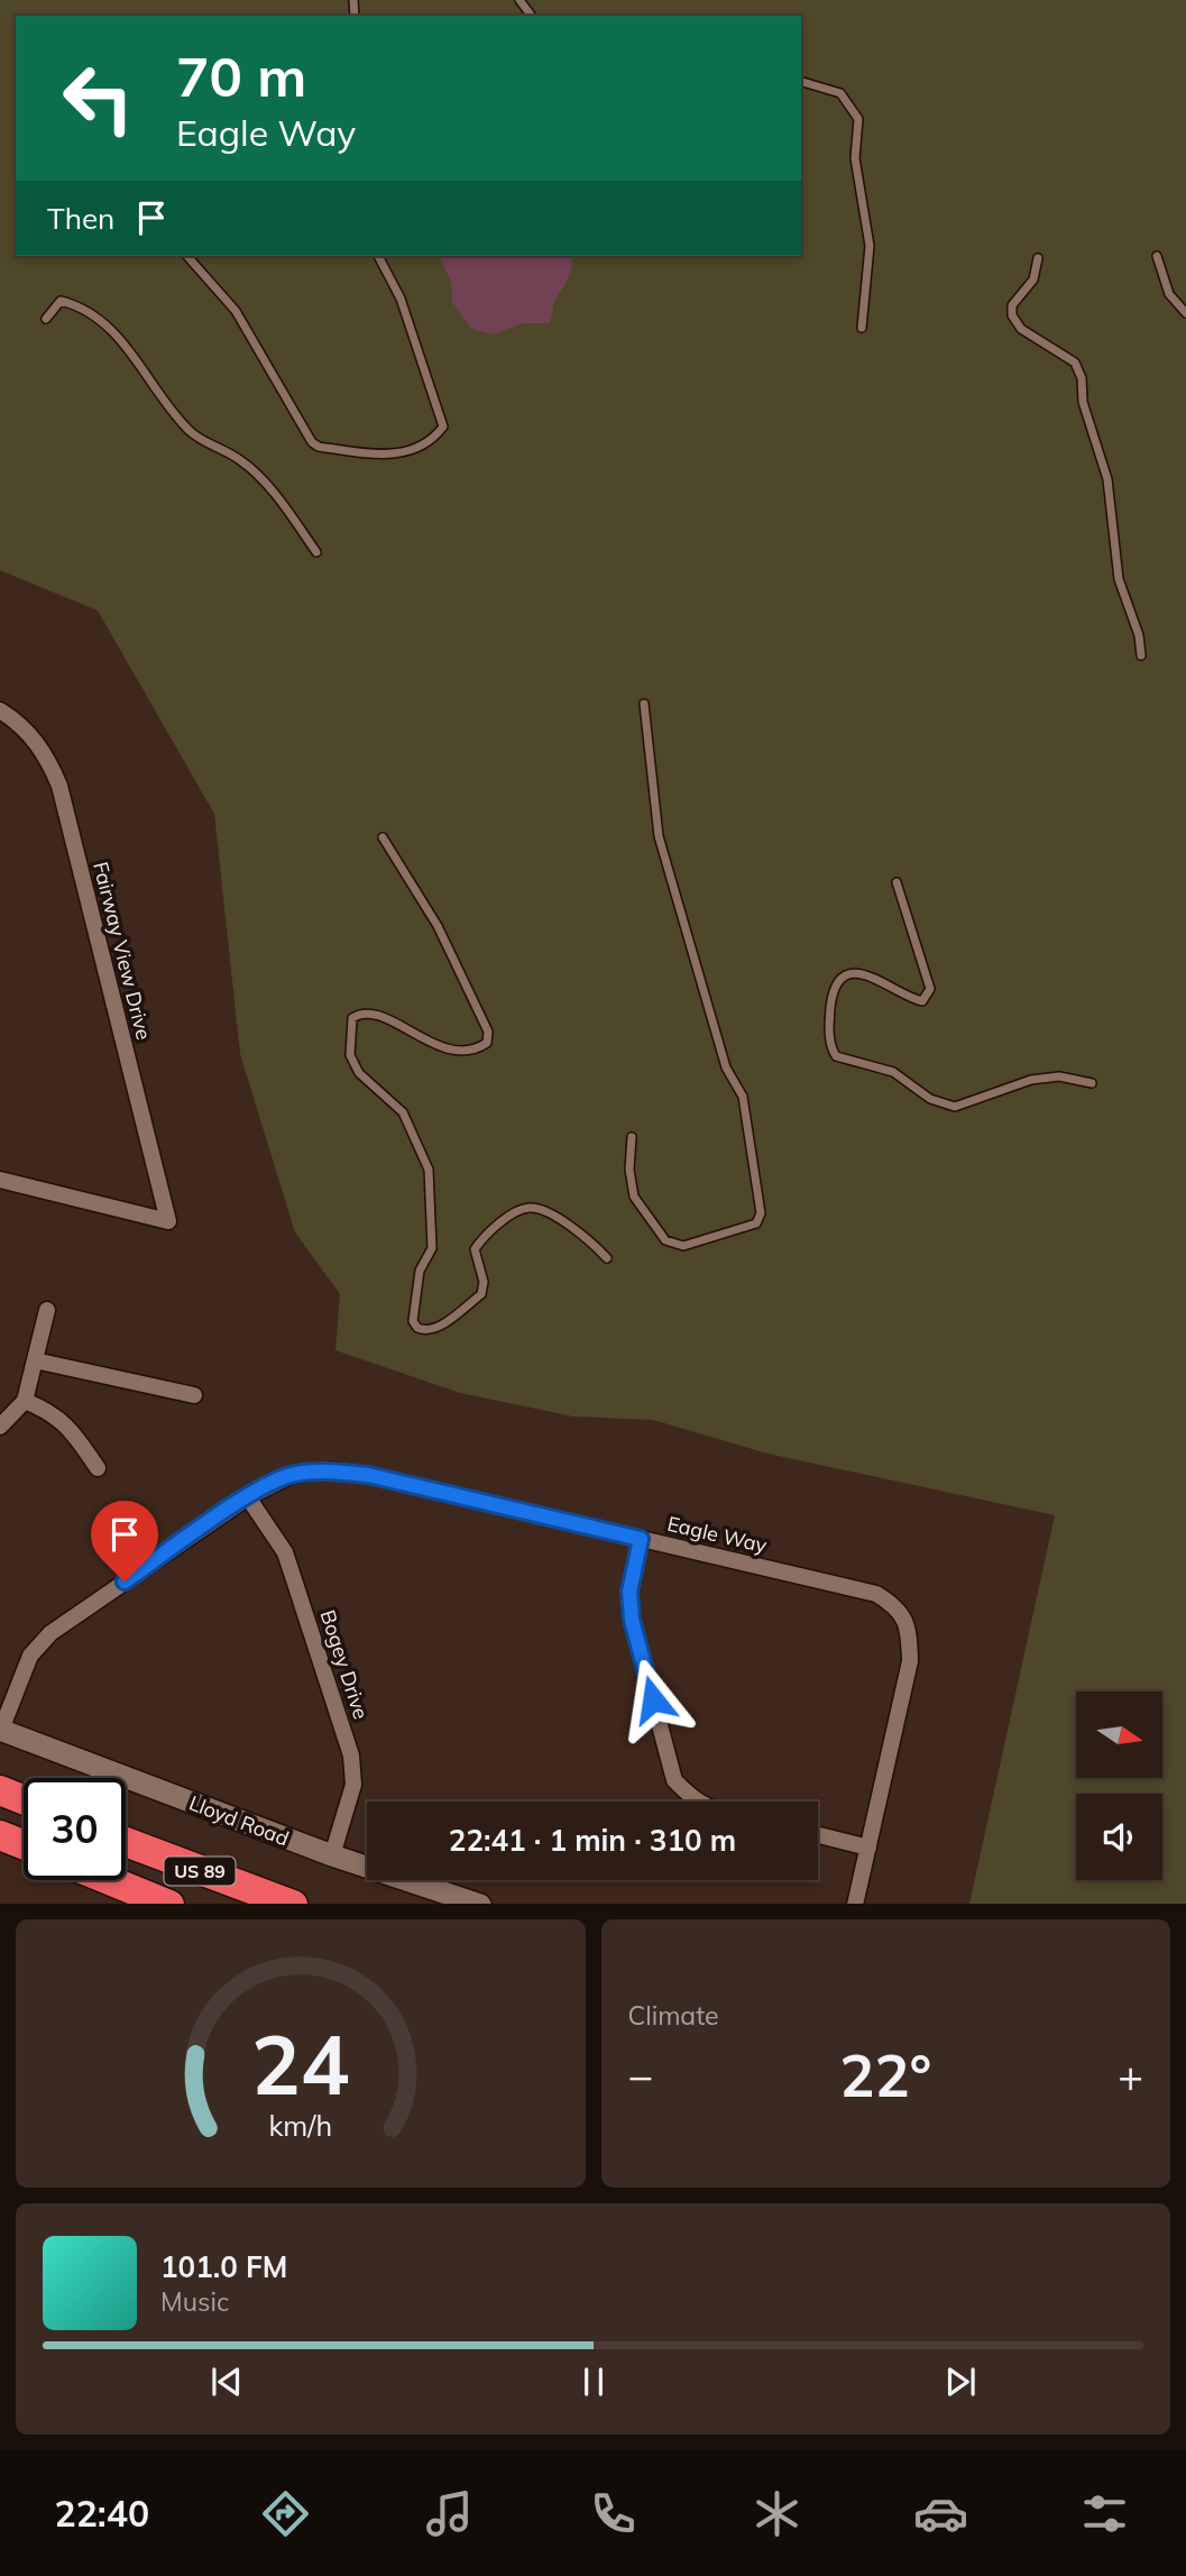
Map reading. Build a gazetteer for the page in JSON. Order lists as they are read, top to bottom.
{
  "streets": {
    "highway": ["US 89"],
    "street": [
      "Fairway View Drive",
      "Eagle Way",
      "Bogey Drive",
      "Lloyd Road"
    ]
  },
  "crossings": [
    ["Eagle Way", "Bogey Drive"],
    ["Eagle Way", "Lloyd Road"],
    ["Bogey Drive", "Lloyd Road"]
  ],
  "north": "right",
  "page": {
    "turn": ["70 m", "Eagle Way"],
    "then": "Then",
    "limit": "30",
    "trip": "22:41 · 1 min · 310 m",
    "tile": "Climate",
    "heat": ["−", "22°", "+"],
    "song": ["101.0 FM", "Music"],
    "tabs": "22:40",
    "gauge": ["24", "km/h"]
  }
}
